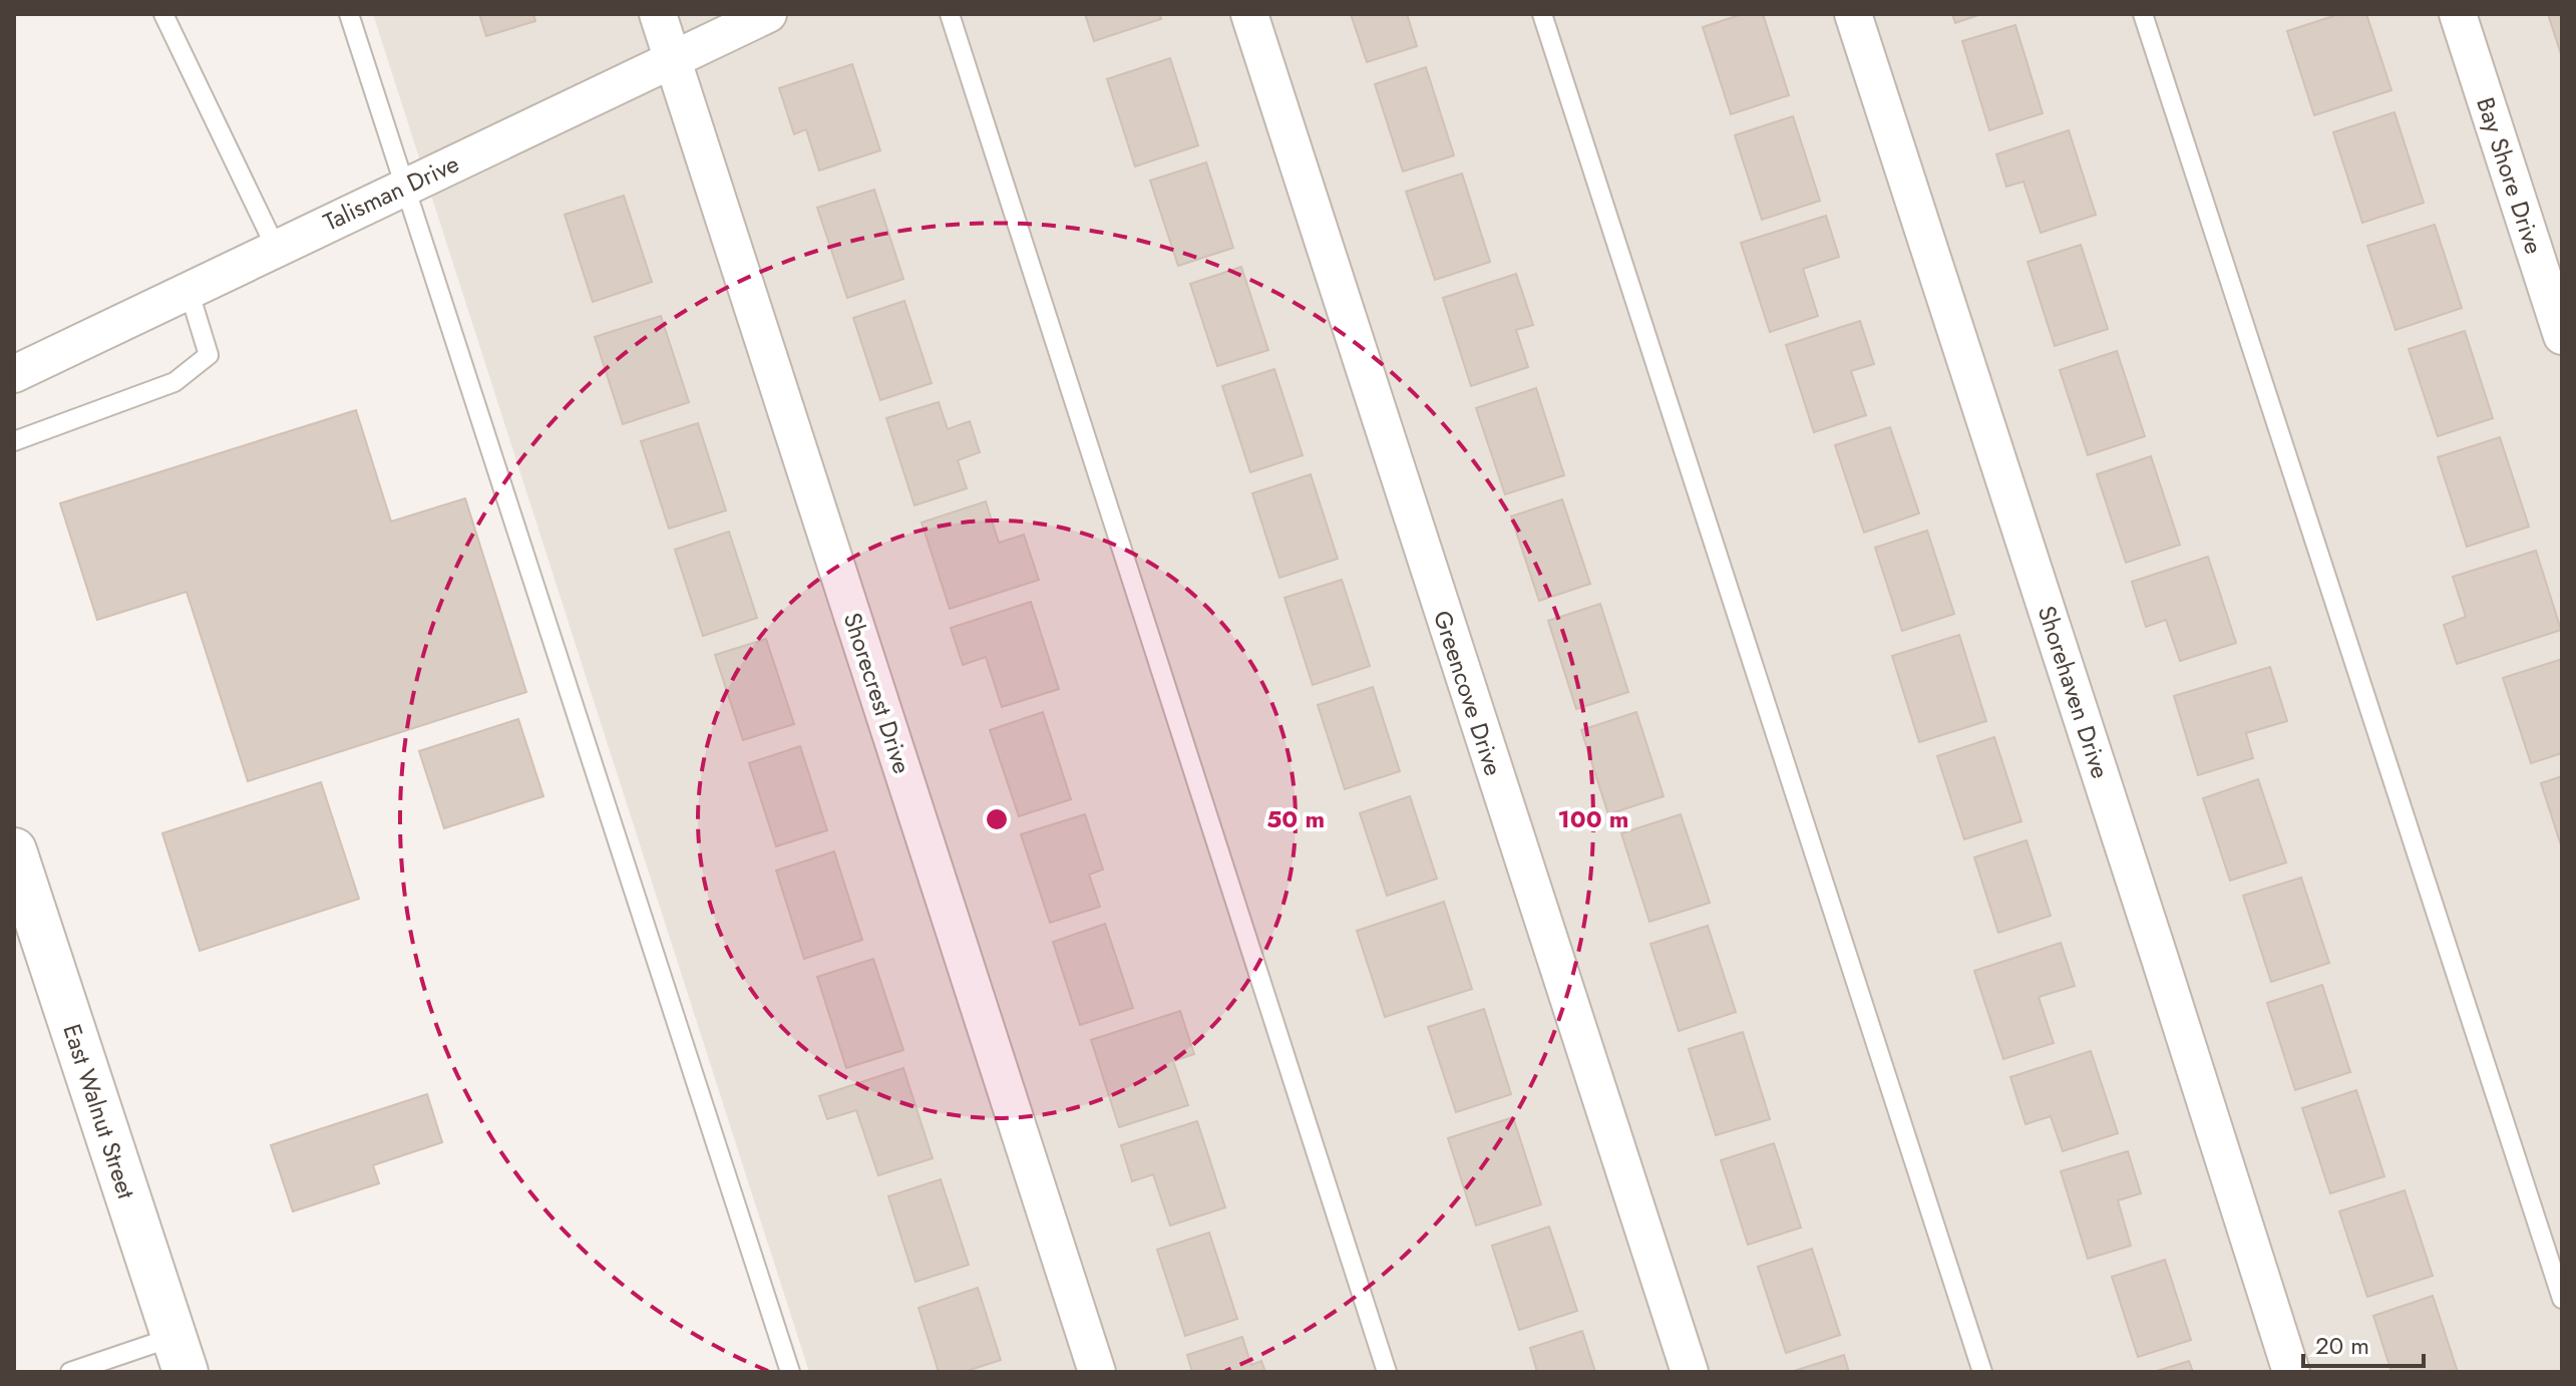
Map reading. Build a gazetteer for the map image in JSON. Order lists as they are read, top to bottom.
{
  "streets": {
    "street": [
      "Bay Shore Drive",
      "Talisman Drive",
      "Shorehaven Drive",
      "Shorecrest Drive",
      "Greencove Drive",
      "East Walnut Street"
    ]
  },
  "crossings": [
    ["Talisman Drive", "Shorecrest Drive"]
  ],
  "scale_bar": "20 m",
  "rings": ["50 m", "100 m"]
}
